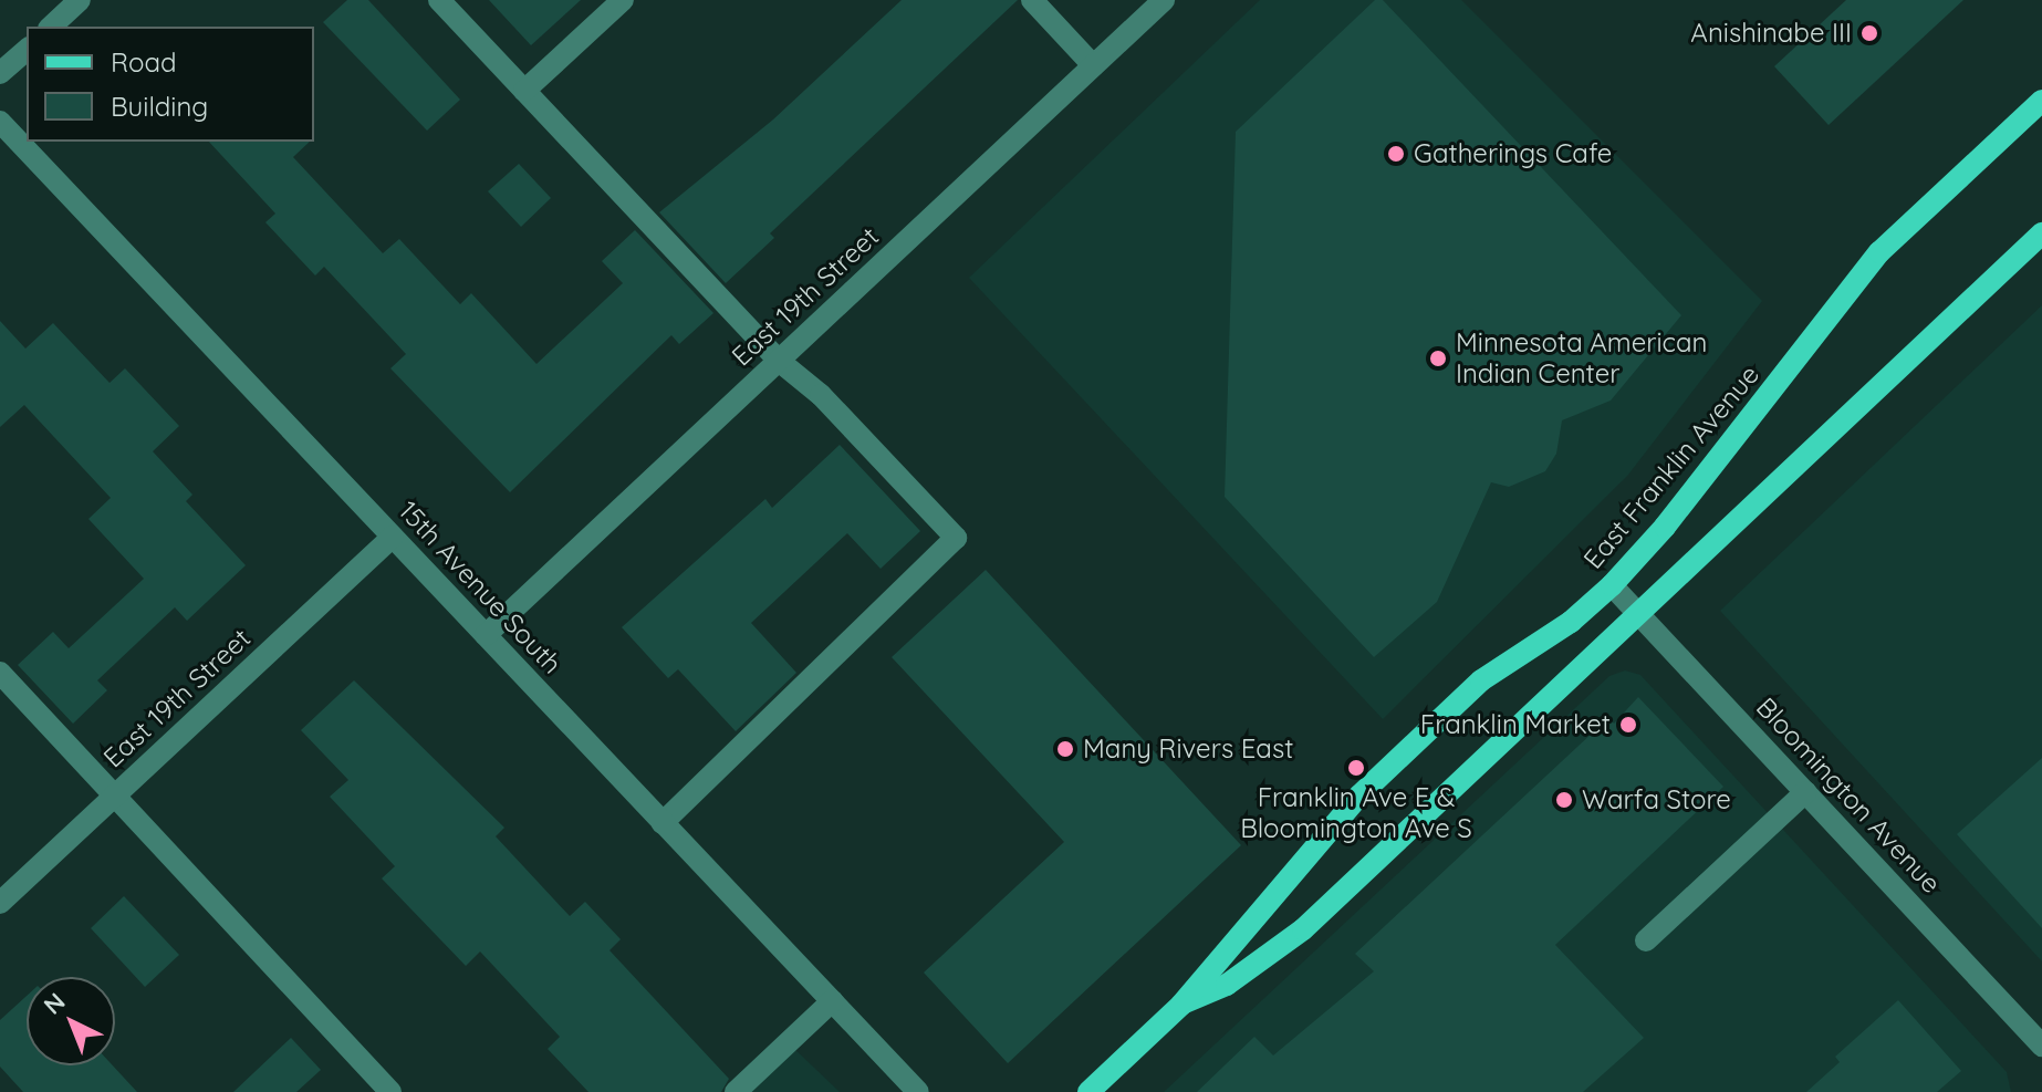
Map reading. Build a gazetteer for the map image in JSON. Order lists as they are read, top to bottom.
{
  "streets": {
    "main road": ["East Franklin Avenue"],
    "street": ["East 19th Street", "15th Avenue South", "Bloomington Avenue"]
  },
  "crossings": [
    ["East 19th Street", "15th Avenue South"],
    ["East Franklin Avenue", "Bloomington Avenue"]
  ],
  "places": [
    "Anishinabe III",
    "Gatherings Cafe",
    "Minnesota American Indian Center",
    "Franklin Market",
    "Many Rivers East",
    "Franklin Ave E & Bloomington Ave S",
    "Warfa Store"
  ],
  "legend": ["Road", "Building"],
  "north": "top left"
}
